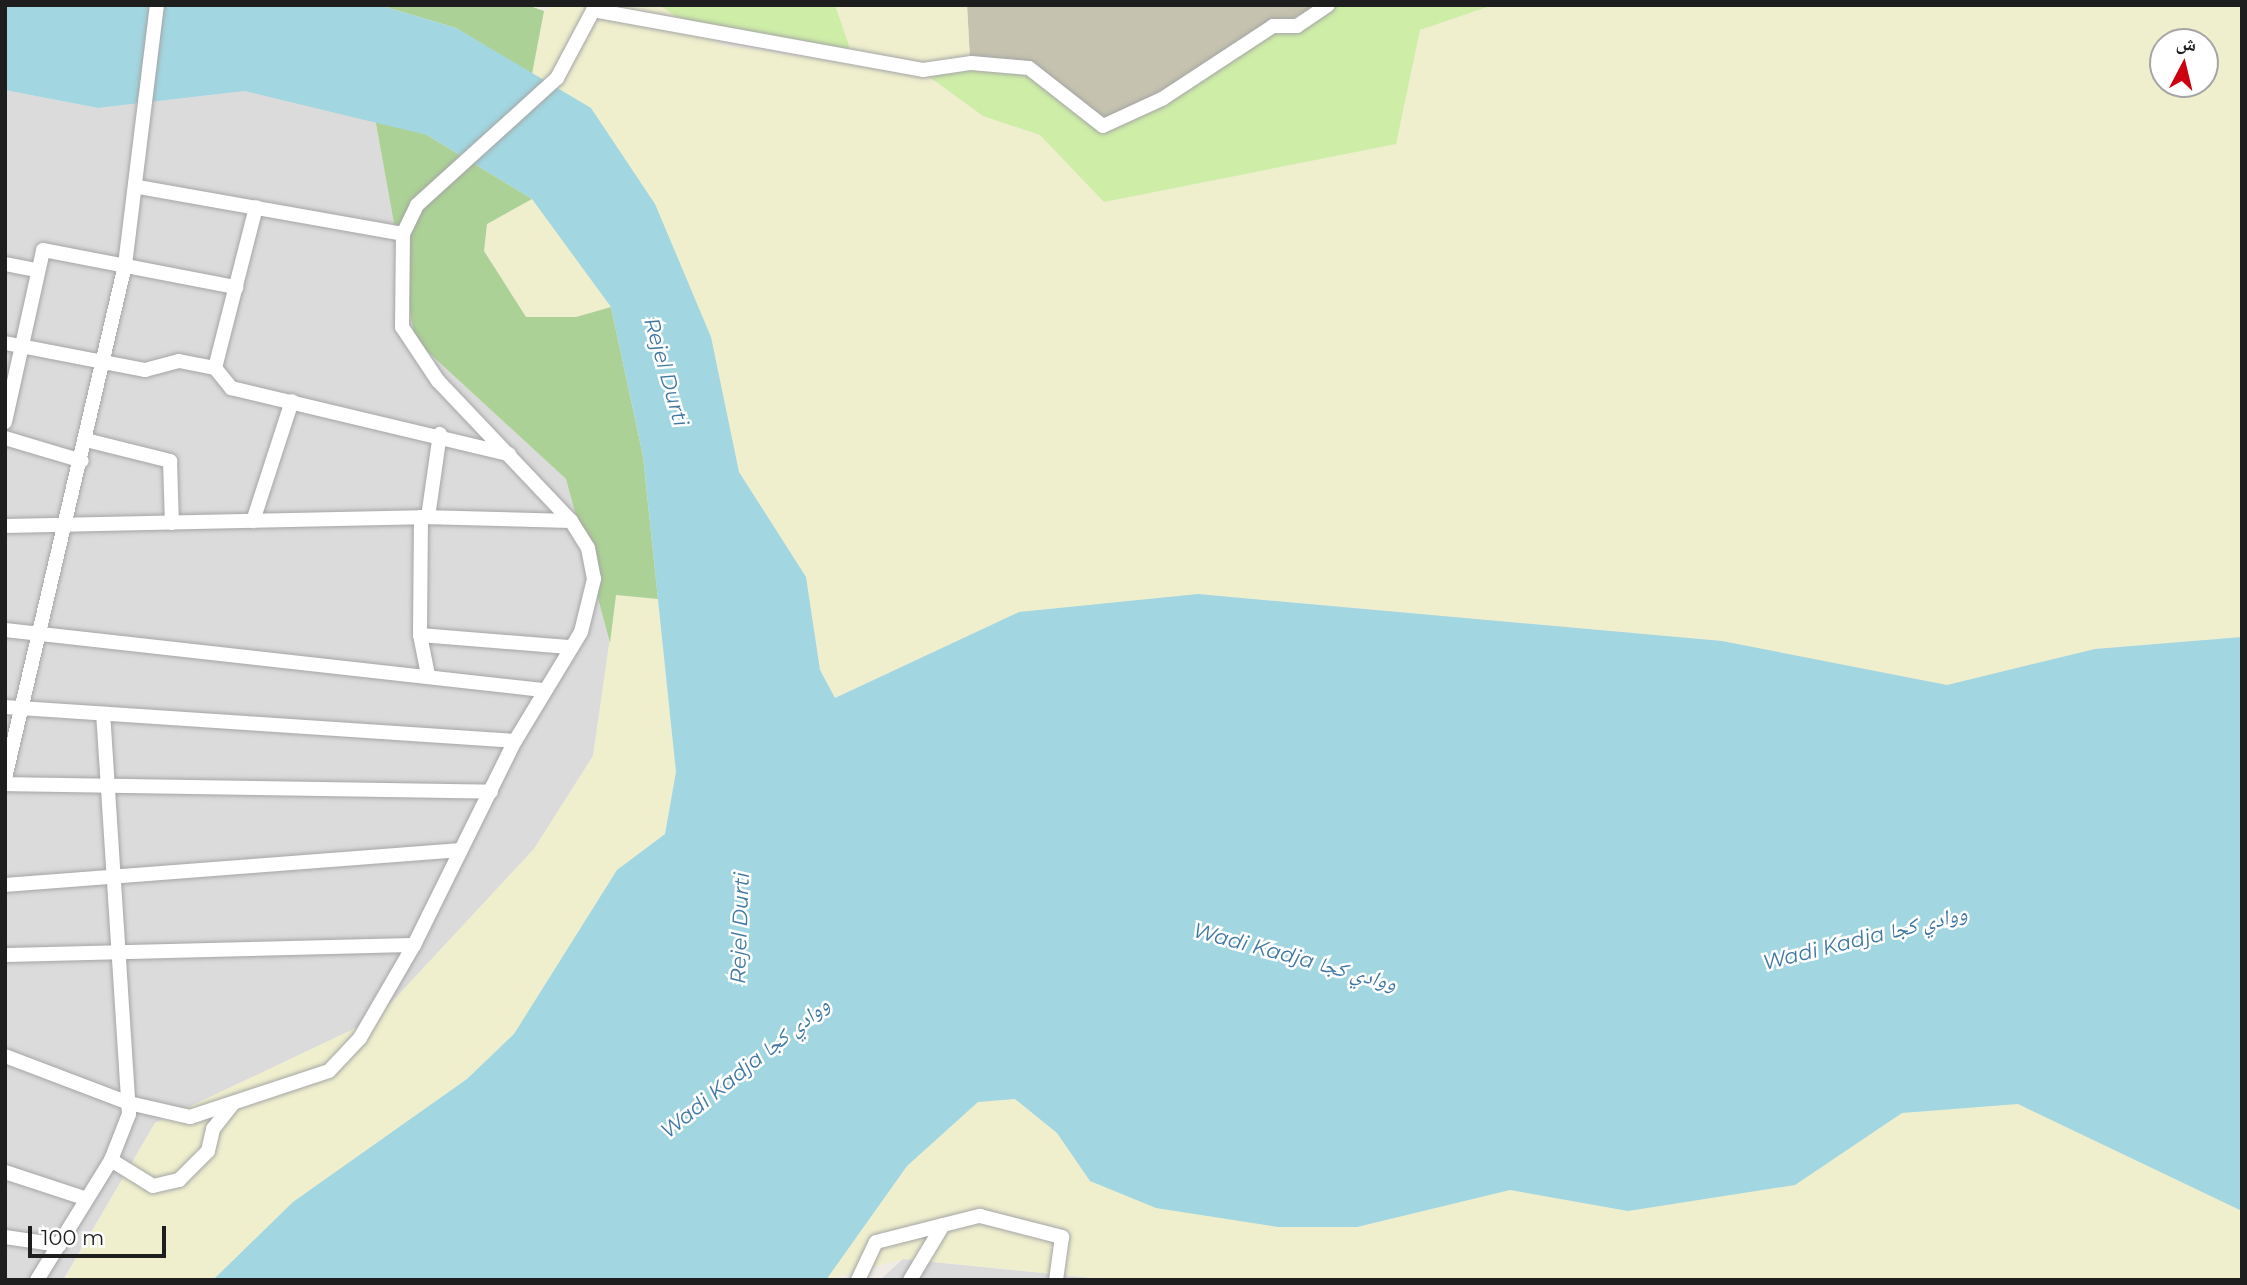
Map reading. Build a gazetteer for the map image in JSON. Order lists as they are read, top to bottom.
{
  "water": ["Rejel Durti", "Wadi Kadja ووادي كجا"],
  "scale_bar": "100 m",
  "north": "top"
}
